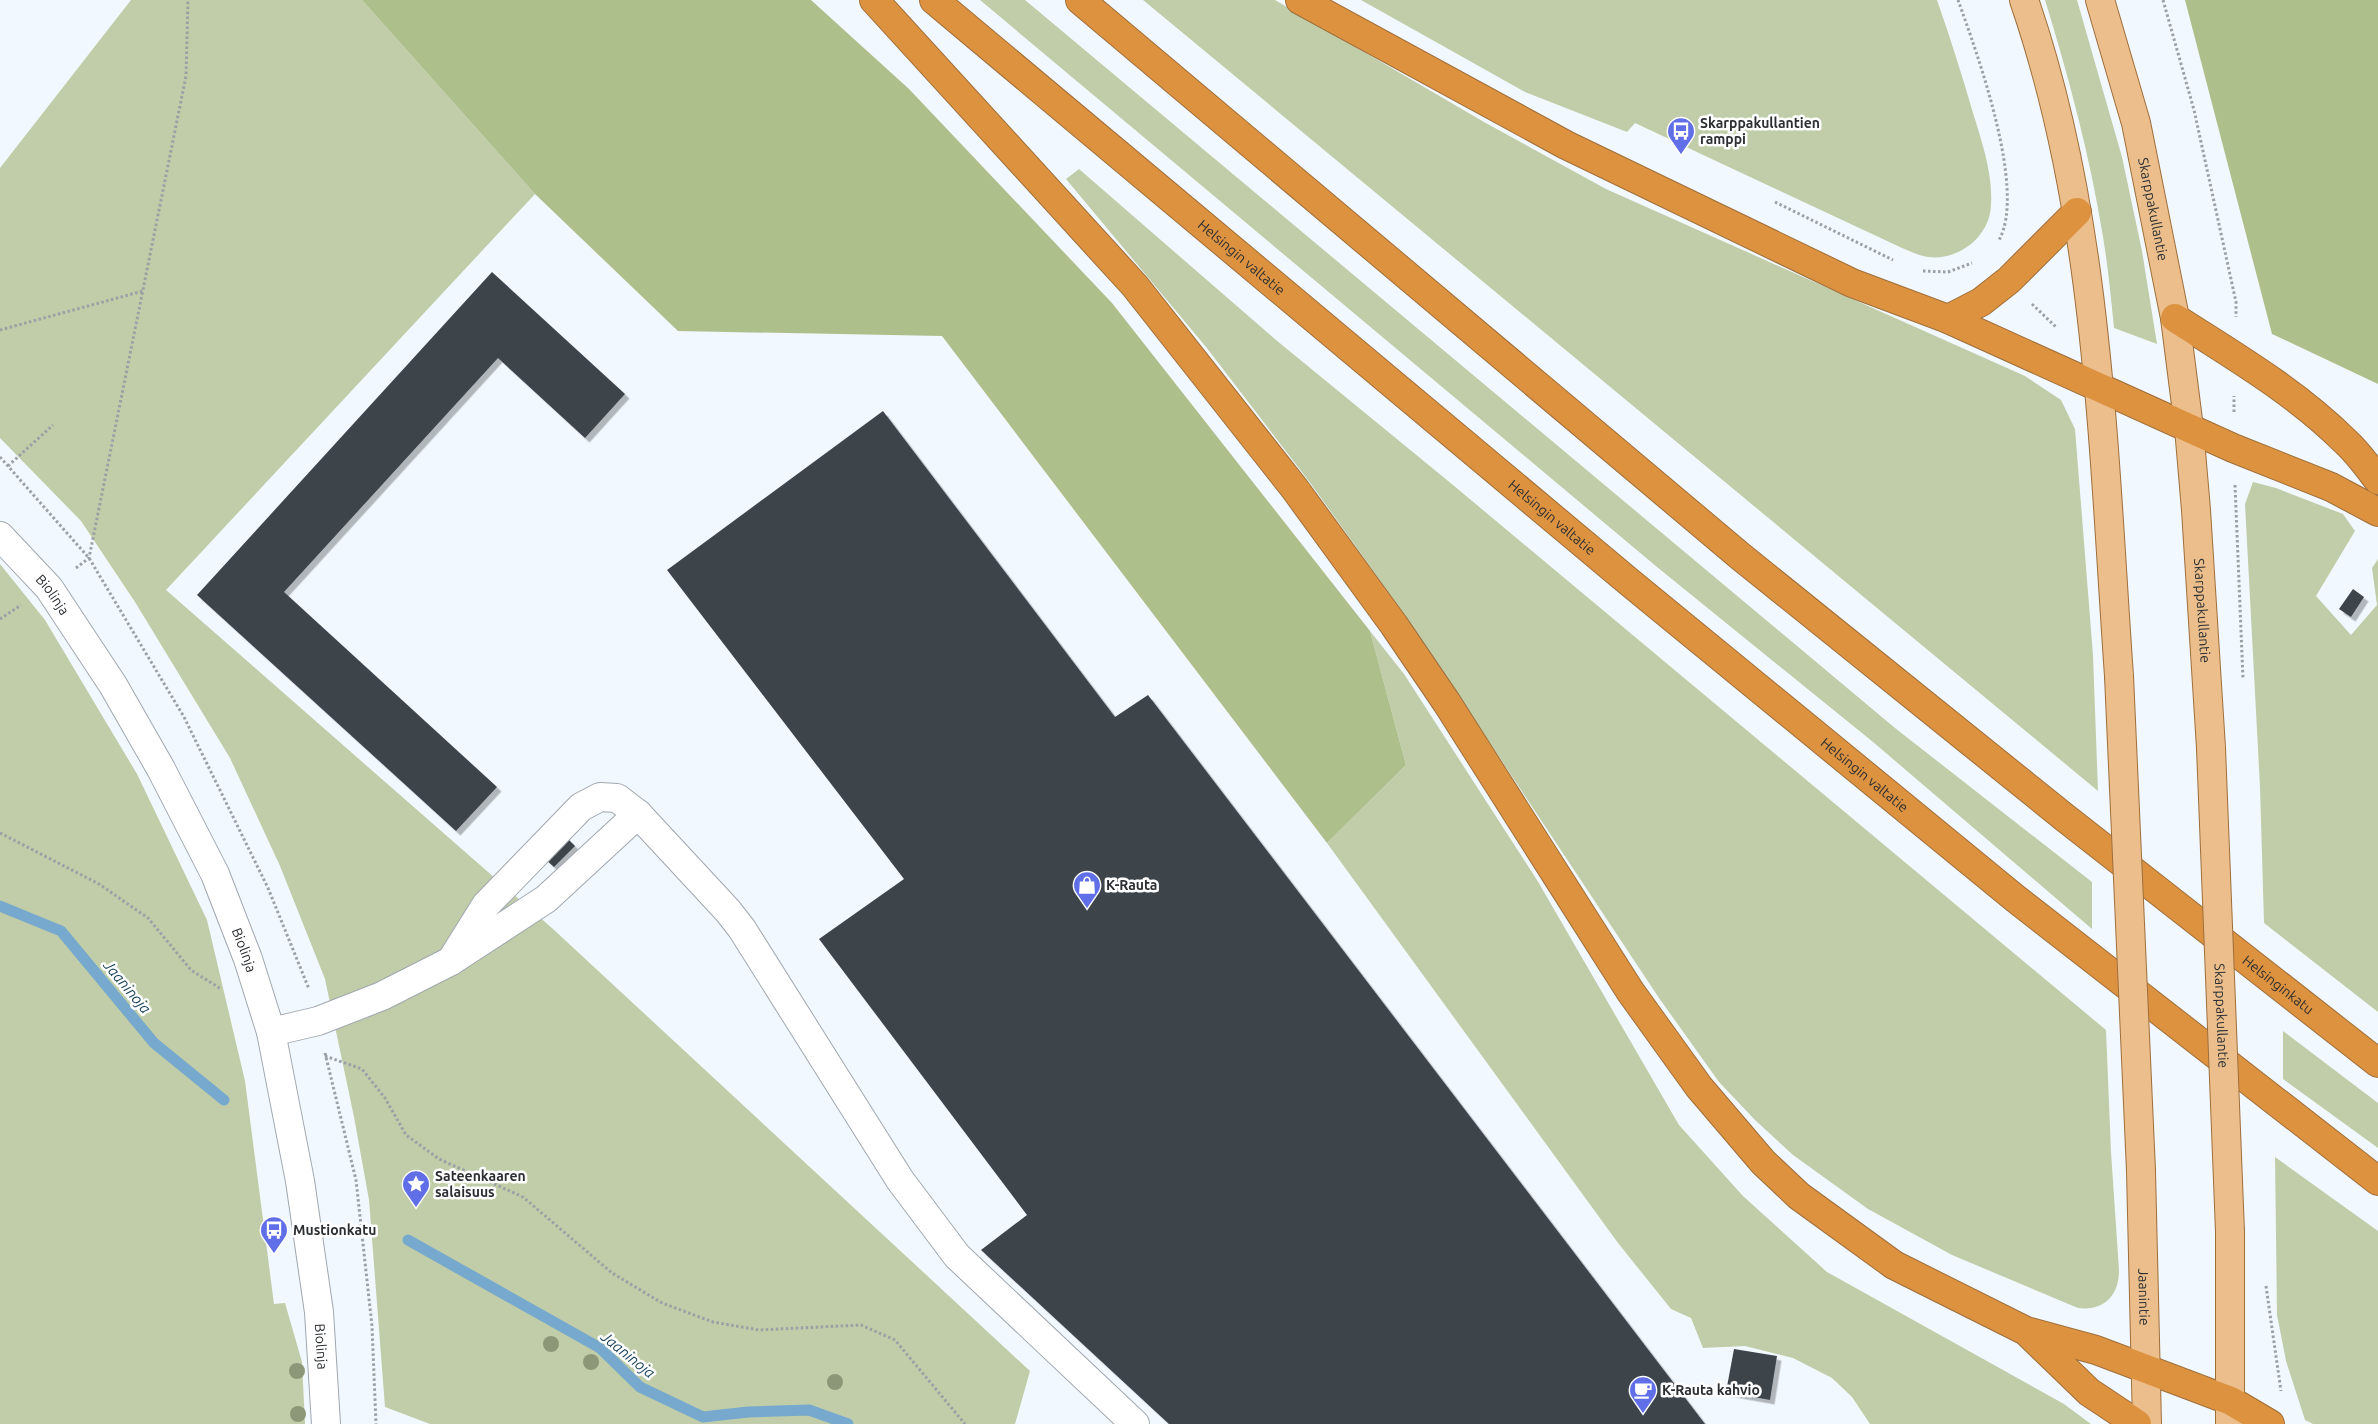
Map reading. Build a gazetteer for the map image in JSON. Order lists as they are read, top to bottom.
{
  "streets": {
    "highway": ["Helsingin valtatie", "Helsinginkatu"],
    "main road": ["Skarppakullantie", "Jaanintie"],
    "street": ["Biolinja"]
  },
  "water": ["Jaaninoja"],
  "places": {
    "bus stop": ["Skarppakullantien ramppi", "Mustionkatu"],
    "shop": ["K-Rauta"],
    "place": ["Sateenkaaren salaisuus"],
    "cafe": ["K-Rauta kahvio"]
  }
}
